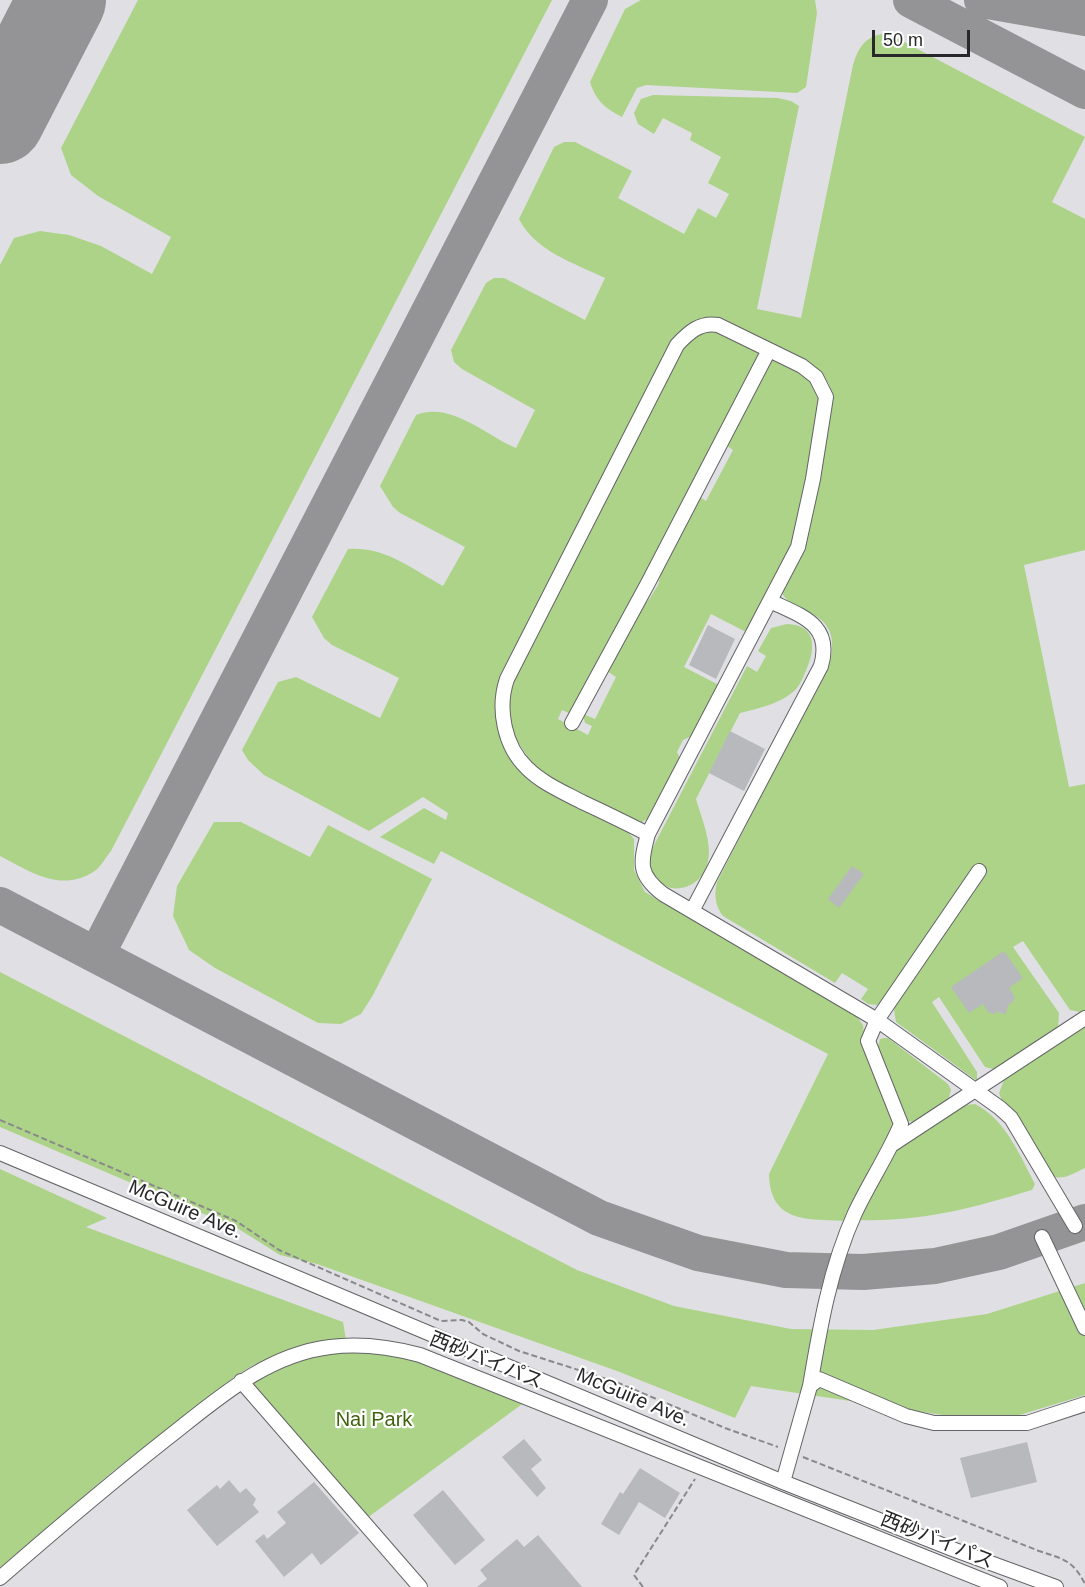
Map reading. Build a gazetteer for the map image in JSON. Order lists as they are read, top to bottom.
{
  "streets": {
    "street": ["McGuire Ave.", "西砂バイパス"]
  },
  "parks": ["Nai Park"],
  "scale_bar": "50 m"
}
